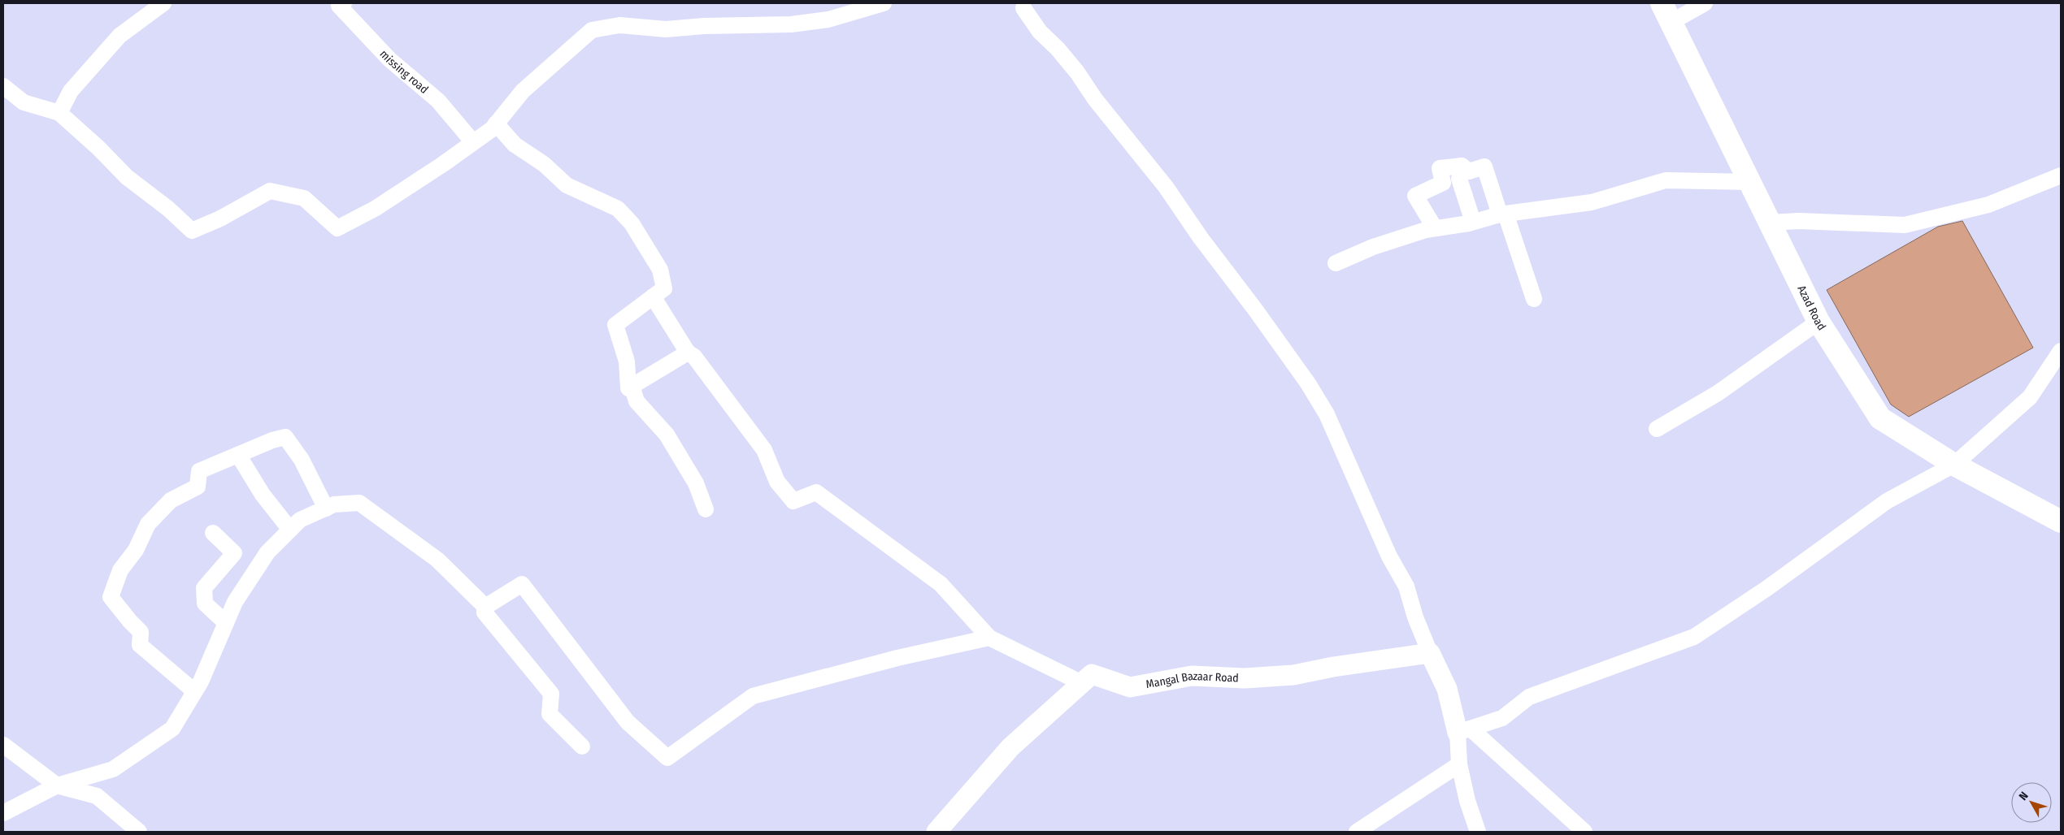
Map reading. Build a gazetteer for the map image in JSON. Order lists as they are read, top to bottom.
{
  "streets": {
    "main road": ["Azad Road"],
    "street": ["missing road", "Mangal Bazaar Road"]
  },
  "north": "top left"
}
